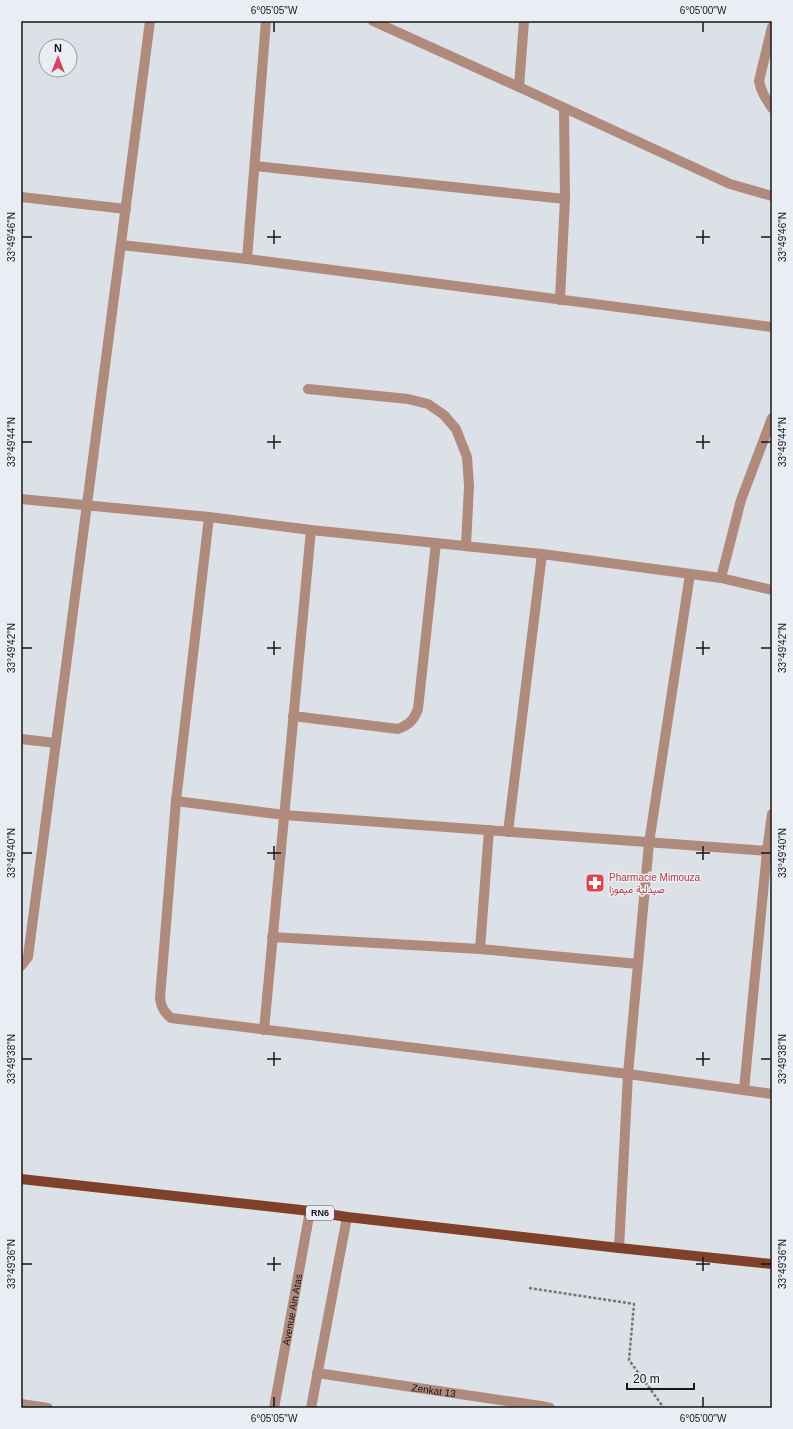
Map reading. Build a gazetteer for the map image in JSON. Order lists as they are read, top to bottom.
{
  "streets": {
    "main road": ["RN6"],
    "street": ["Avenue Ain Atas", "Zenkat 13"]
  },
  "crossings": [
    ["RN6", "Avenue Ain Atas"]
  ],
  "places": {
    "pharmacy": ["Pharmacie Mimouza صيدلية ميموزا"]
  },
  "scale_bar": "20 m",
  "north": "top",
  "coordinates": [
    "6°05'05\"W",
    "6°05'00\"W",
    "33°49'46\"N",
    "33°49'44\"N",
    "33°49'42\"N",
    "33°49'40\"N",
    "33°49'38\"N",
    "33°49'36\"N"
  ]
}
